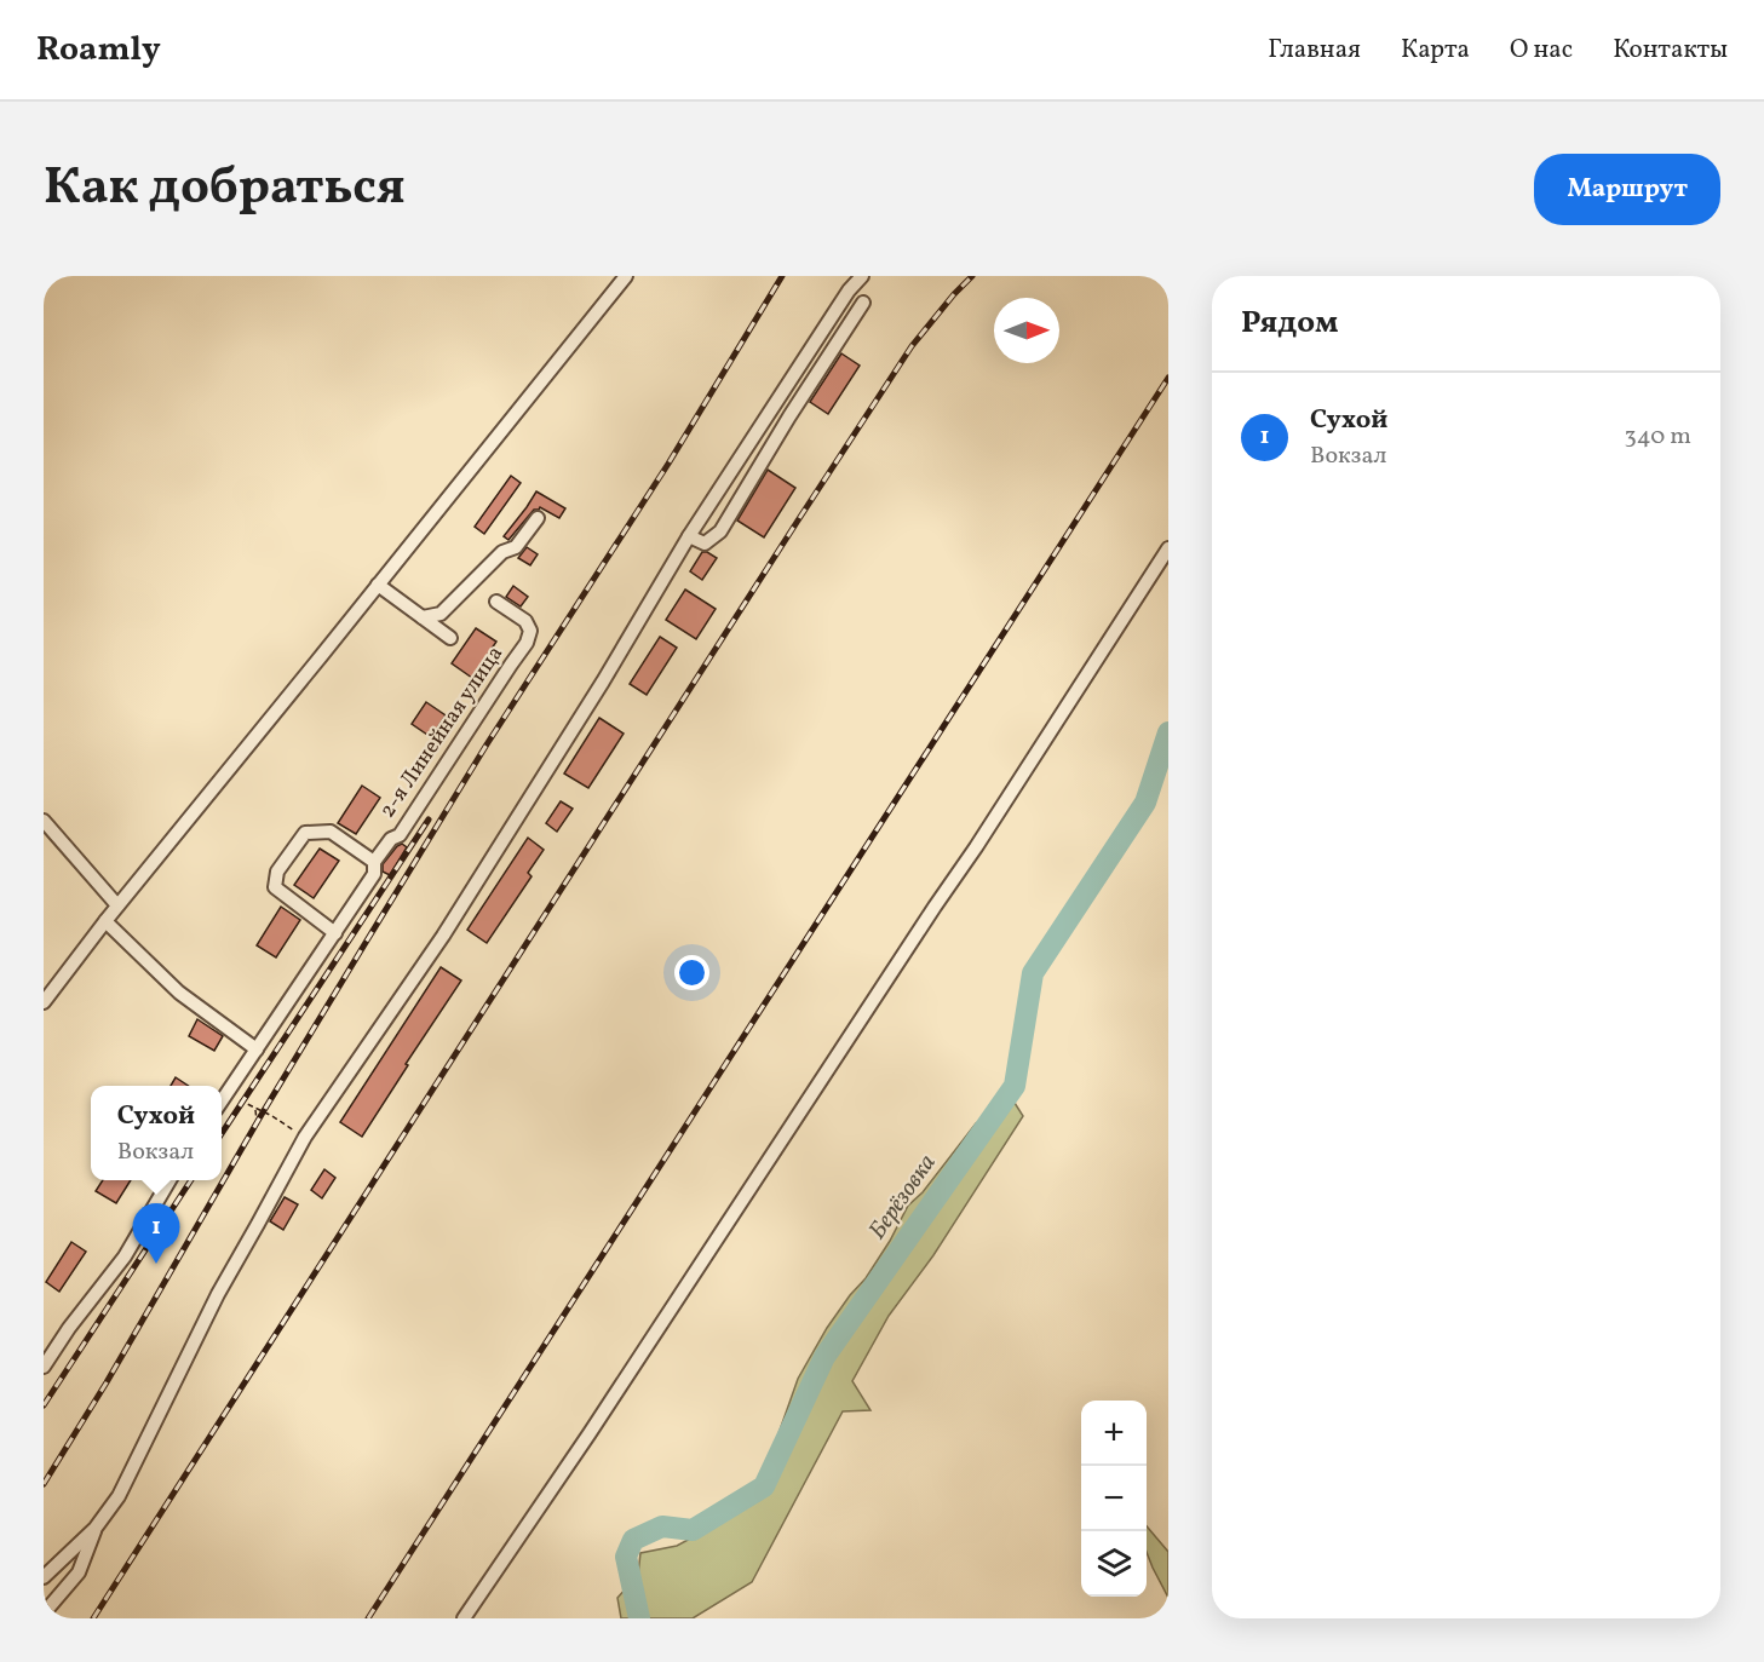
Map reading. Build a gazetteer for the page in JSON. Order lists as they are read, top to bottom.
{
  "streets": {
    "street": ["2-я Линейная улица"]
  },
  "water": ["Берёзовка"],
  "north": "right",
  "page": {
    "header": "Roamly",
    "nav": [
      "Главная",
      "Карта",
      "О нас",
      "Контакты"
    ],
    "title": "Как добраться",
    "buttons": "Маршрут",
    "heading": "Рядом",
    "list": [
      {
        "mark": "1",
        "name": "Сухой",
        "note": "Вокзал",
        "value": "340 m"
      }
    ],
    "popup": ["Сухой", "Вокзал"],
    "pins": "1",
    "map_buttons": ["+", "−"]
  }
}
